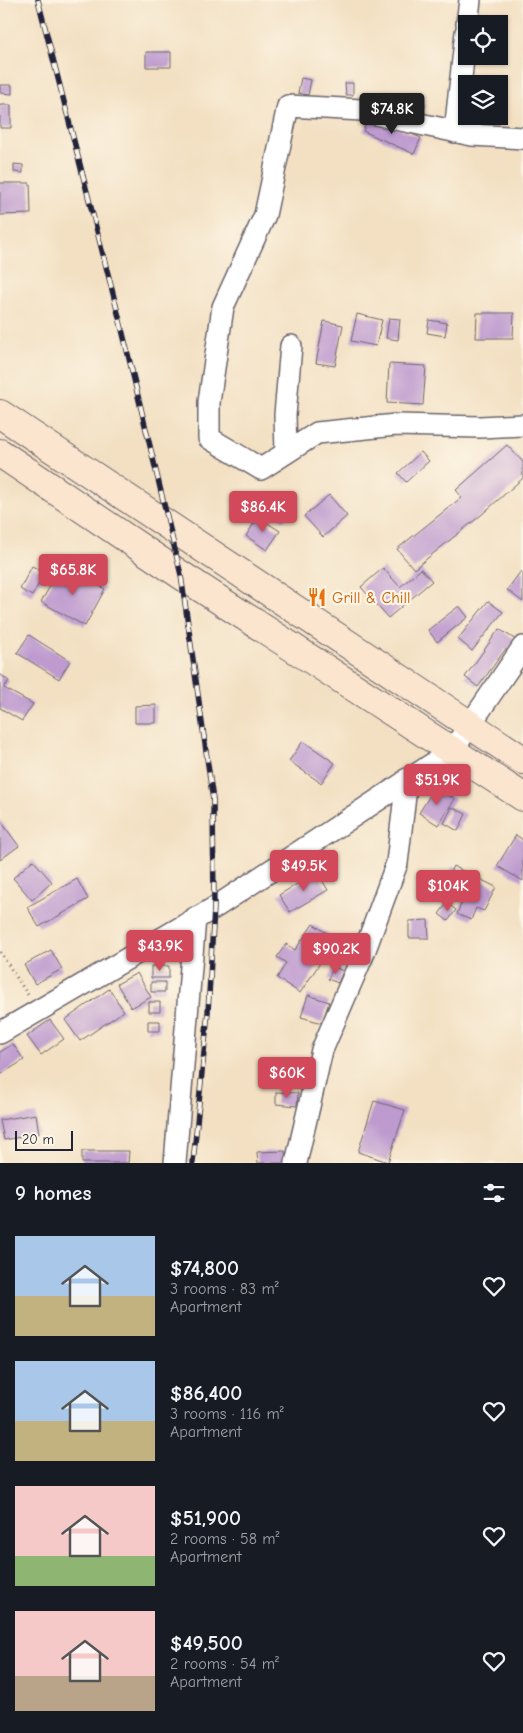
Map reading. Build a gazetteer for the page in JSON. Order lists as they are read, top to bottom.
{
  "places": {
    "restaurant": ["Grill & Chill"]
  },
  "scale_bar": "20 m",
  "page": {
    "price": [
      "$74.8K",
      "$86.4K",
      "$65.8K",
      "$51.9K",
      "$49.5K",
      "$104K",
      "$43.9K",
      "$90.2K",
      "$60K"
    ],
    "scale": "20 m",
    "heading": "9 homes",
    "list": [
      {
        "name": "$74,800",
        "note": "3 rooms · 83 m² · Apartment"
      },
      {
        "name": "$86,400",
        "note": "3 rooms · 116 m² · Apartment"
      },
      {
        "name": "$51,900",
        "note": "2 rooms · 58 m² · Apartment"
      },
      {
        "name": "$49,500",
        "note": "2 rooms · 54 m² · Apartment"
      }
    ]
  }
}
